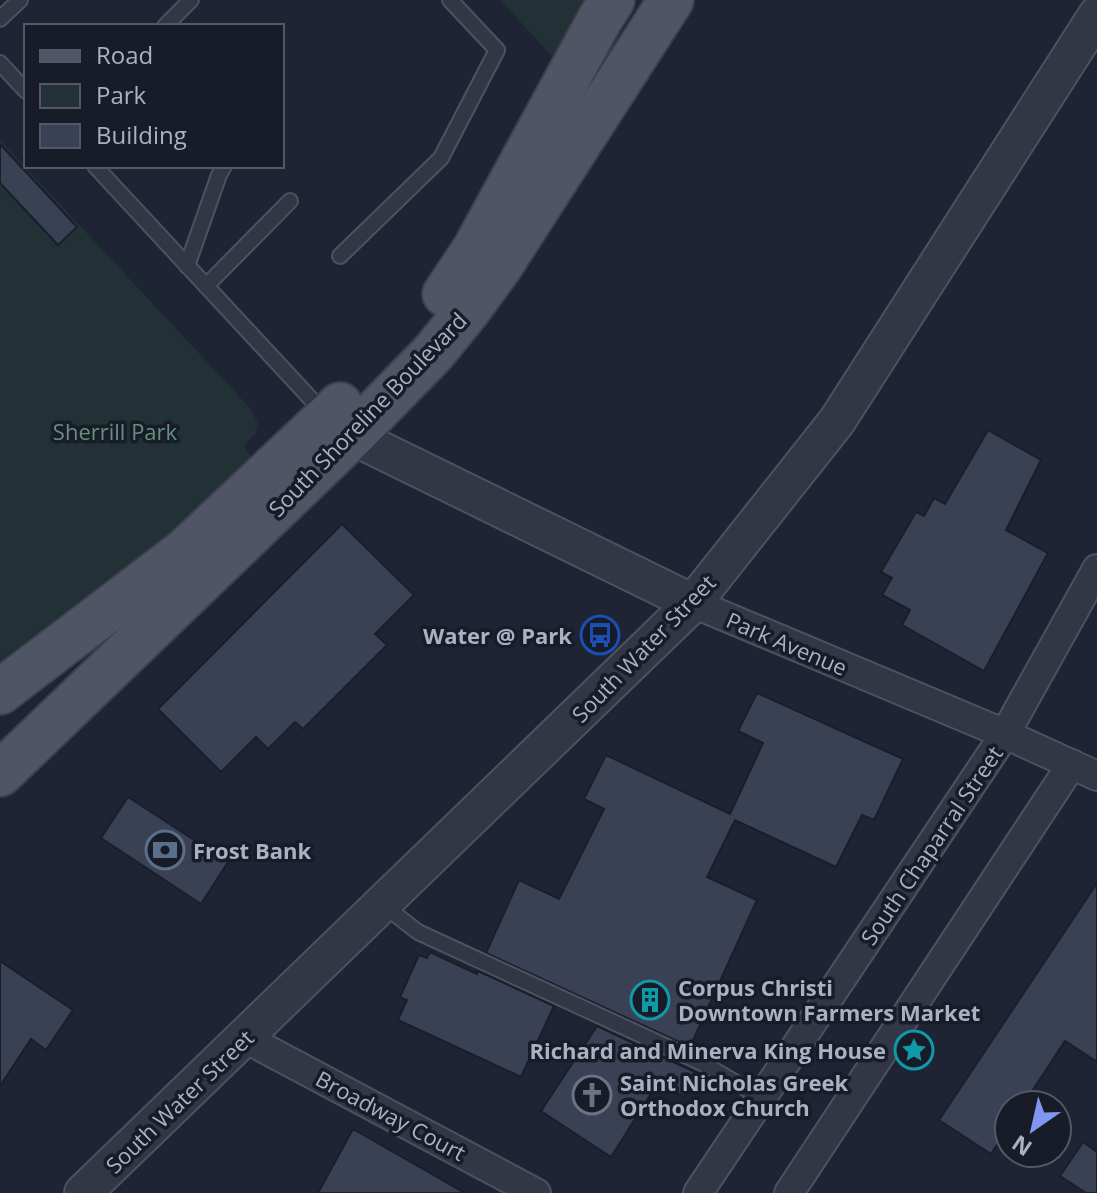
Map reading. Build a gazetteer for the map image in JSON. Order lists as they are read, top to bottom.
{
  "streets": {
    "main road": ["South Shoreline Boulevard"],
    "street": [
      "Park Avenue",
      "South Water Street",
      "South Chaparral Street",
      "Broadway Court"
    ]
  },
  "crossings": [
    ["South Shoreline Boulevard", "Park Avenue"],
    ["Park Avenue", "South Water Street"],
    ["Park Avenue", "South Chaparral Street"],
    ["South Water Street", "Broadway Court"]
  ],
  "parks": ["Sherrill Park"],
  "places": {
    "bus stop": ["Water @ Park"],
    "bank": ["Frost Bank"],
    "building": ["Corpus Christi Downtown Farmers Market"],
    "place": ["Richard and Minerva King House"],
    "church": ["Saint Nicholas Greek Orthodox Church"]
  },
  "legend": ["Road", "Park", "Building"],
  "north": "bottom left"
}
